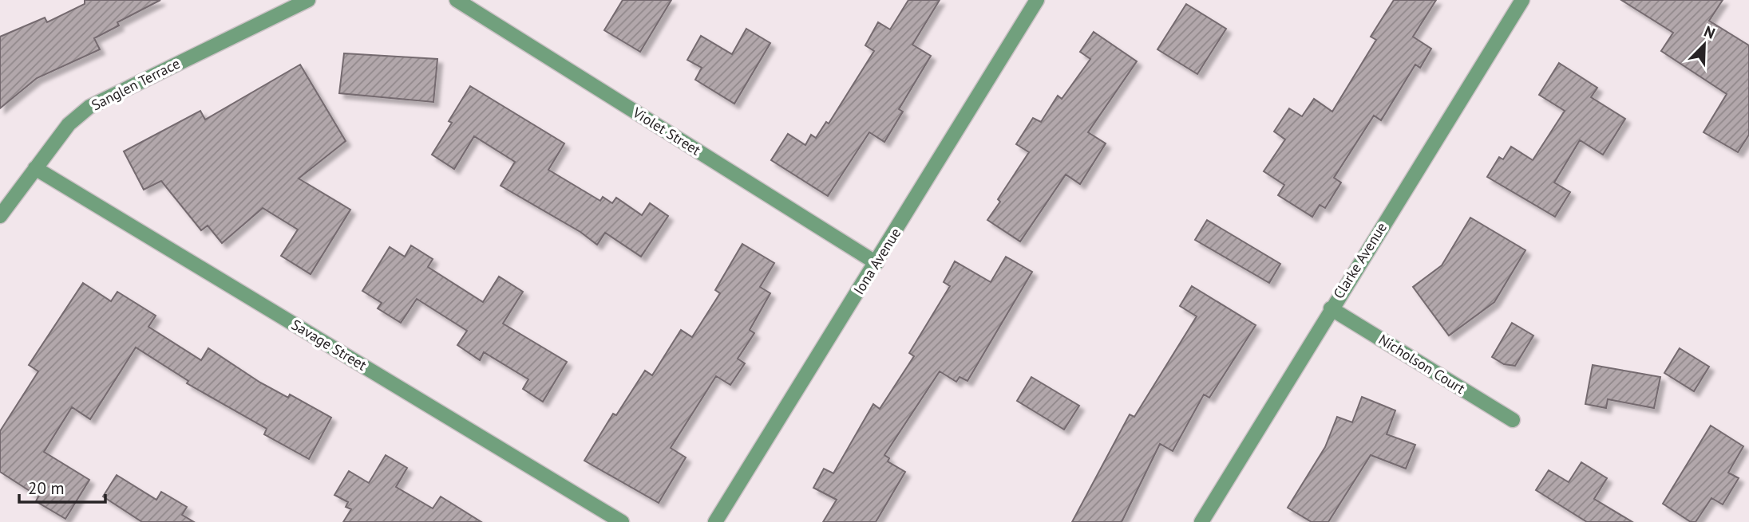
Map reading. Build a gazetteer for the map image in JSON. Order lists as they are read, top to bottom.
{
  "streets": {
    "street": [
      "Sanglen Terrace",
      "Violet Street",
      "Clarke Avenue",
      "Iona Avenue",
      "Savage Street",
      "Nicholson Court"
    ]
  },
  "crossings": [
    ["Sanglen Terrace", "Savage Street"],
    ["Violet Street", "Iona Avenue"],
    ["Clarke Avenue", "Nicholson Court"]
  ],
  "scale_bar": "20 m",
  "north": "top right"
}
